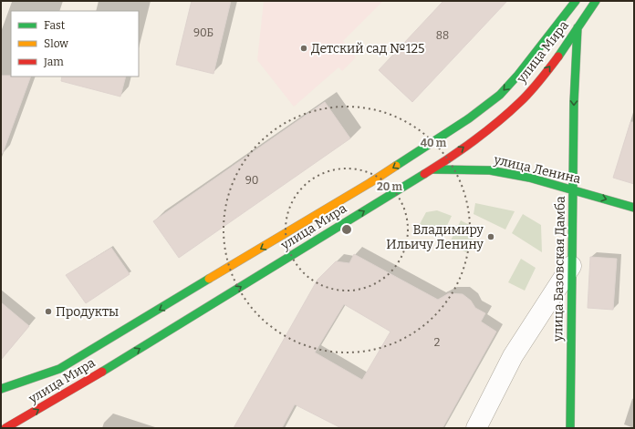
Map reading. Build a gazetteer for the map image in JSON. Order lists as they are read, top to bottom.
{
  "streets": {
    "main road": ["улица Мира", "улица Ленина", "улица Базовская Дамба"]
  },
  "crossings": [
    ["улица Мира", "улица Ленина"],
    ["улица Мира", "улица Базовская Дамба"],
    ["улица Ленина", "улица Базовская Дамба"]
  ],
  "one_way": ["улица Базовская Дамба"],
  "places": ["Детский сад №125", "Владимиру Ильичу Ленину", "Продукты"],
  "house_numbers": [
    "90Б",
    "88",
    "90",
    "2"
  ],
  "legend": ["Fast", "Slow", "Jam"],
  "rings": ["40 m", "20 m"]
}
